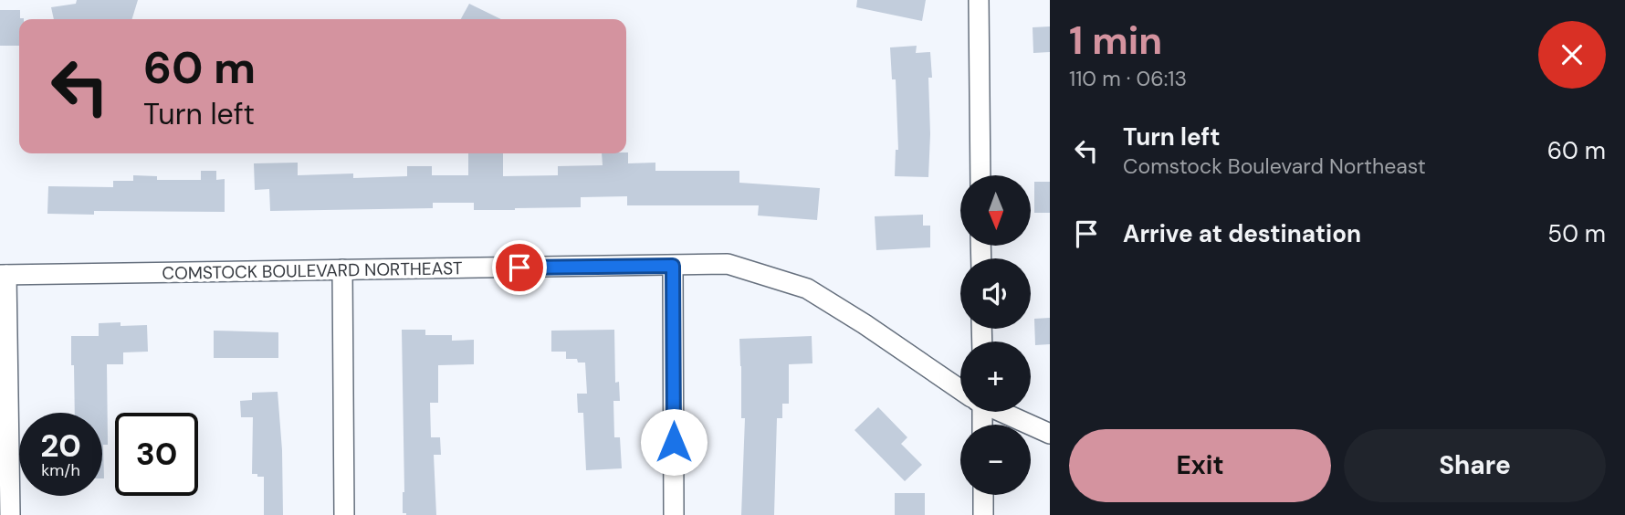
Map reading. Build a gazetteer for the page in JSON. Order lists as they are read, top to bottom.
{
  "streets": {
    "street": ["COMSTOCK BOULEVARD NORTHEAST"]
  },
  "north": "bottom",
  "page": {
    "heading": ["1 min", "110 m · 06:13"],
    "turn": ["60 m", "Turn left"],
    "list": [
      {
        "name": "Turn left",
        "note": "Comstock Boulevard Northeast",
        "value": "60 m"
      },
      {
        "name": "Arrive at destination",
        "value": "50 m"
      }
    ],
    "map_buttons": ["+", "−"],
    "speed": "20 km/h",
    "limit": "30",
    "buttons": ["Exit", "Share"]
  }
}
